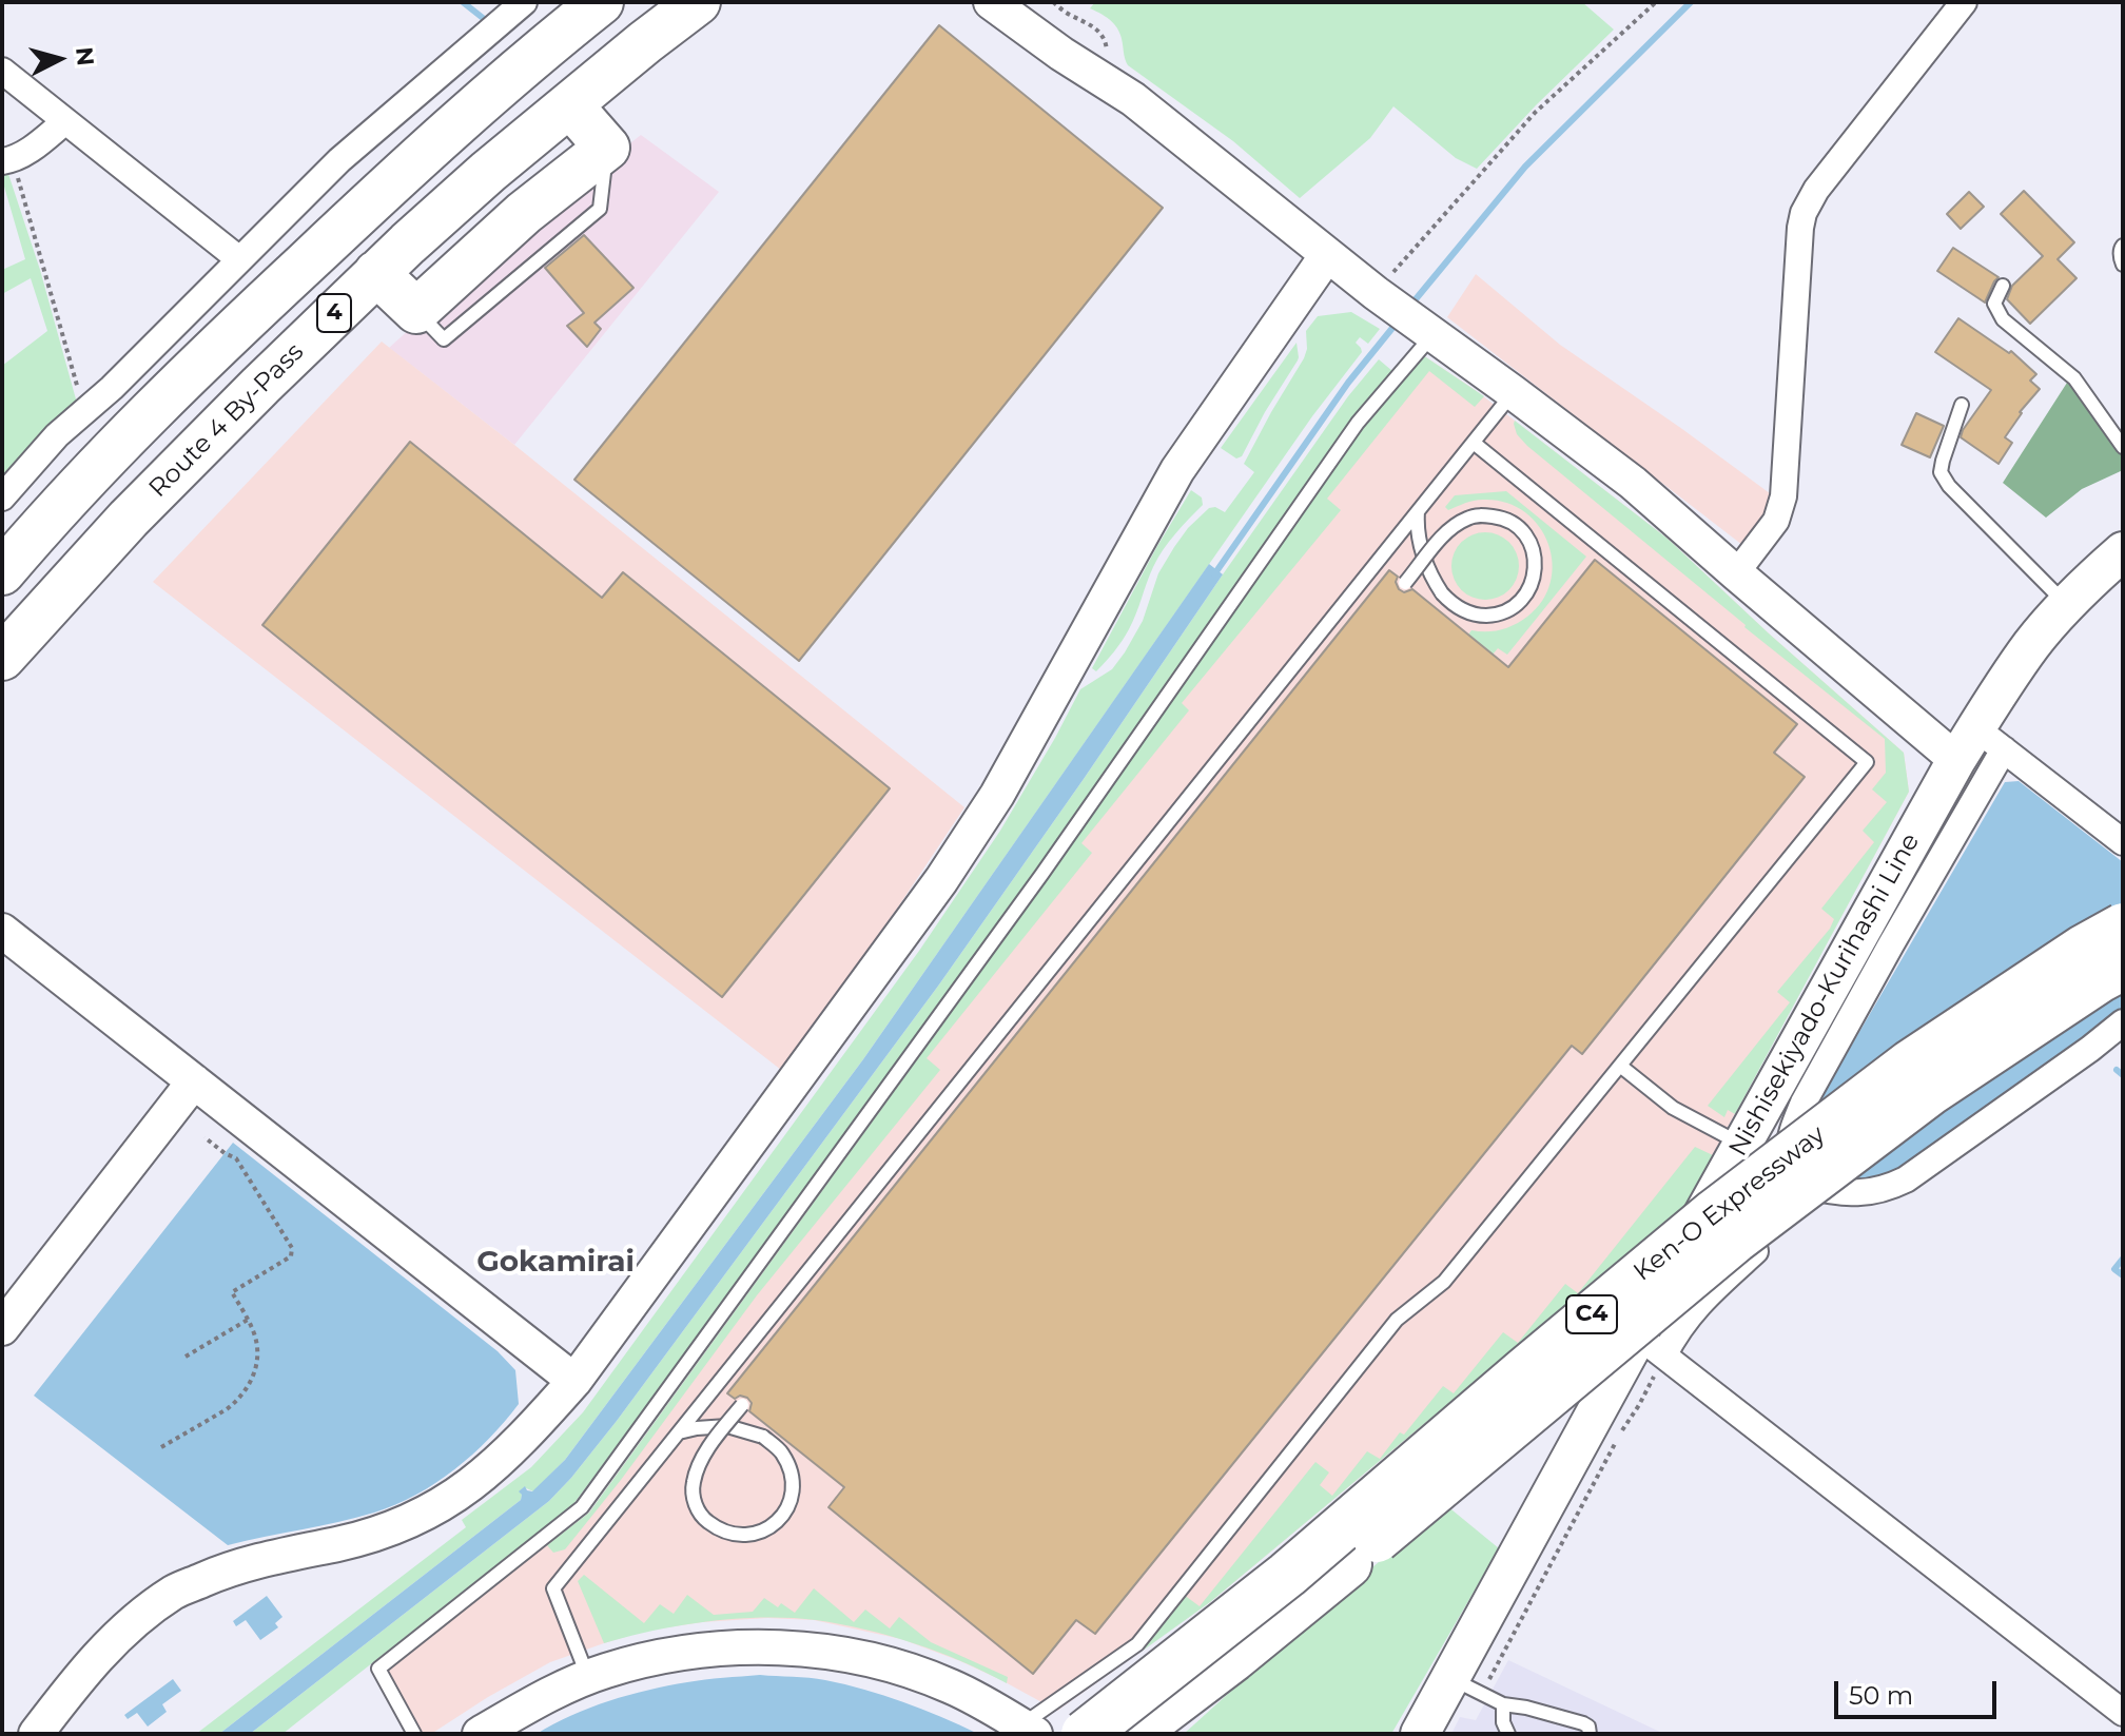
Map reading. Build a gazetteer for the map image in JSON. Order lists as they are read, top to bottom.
{
  "streets": {
    "highway": [
      "4",
      "Route 4 By-Pass",
      "Ken-O Expressway",
      "C4"
    ],
    "main road": ["Nishisekiyado-Kurihashi Line"]
  },
  "districts": ["Gokamirai"],
  "scale_bar": "50 m",
  "north": "right"
}
